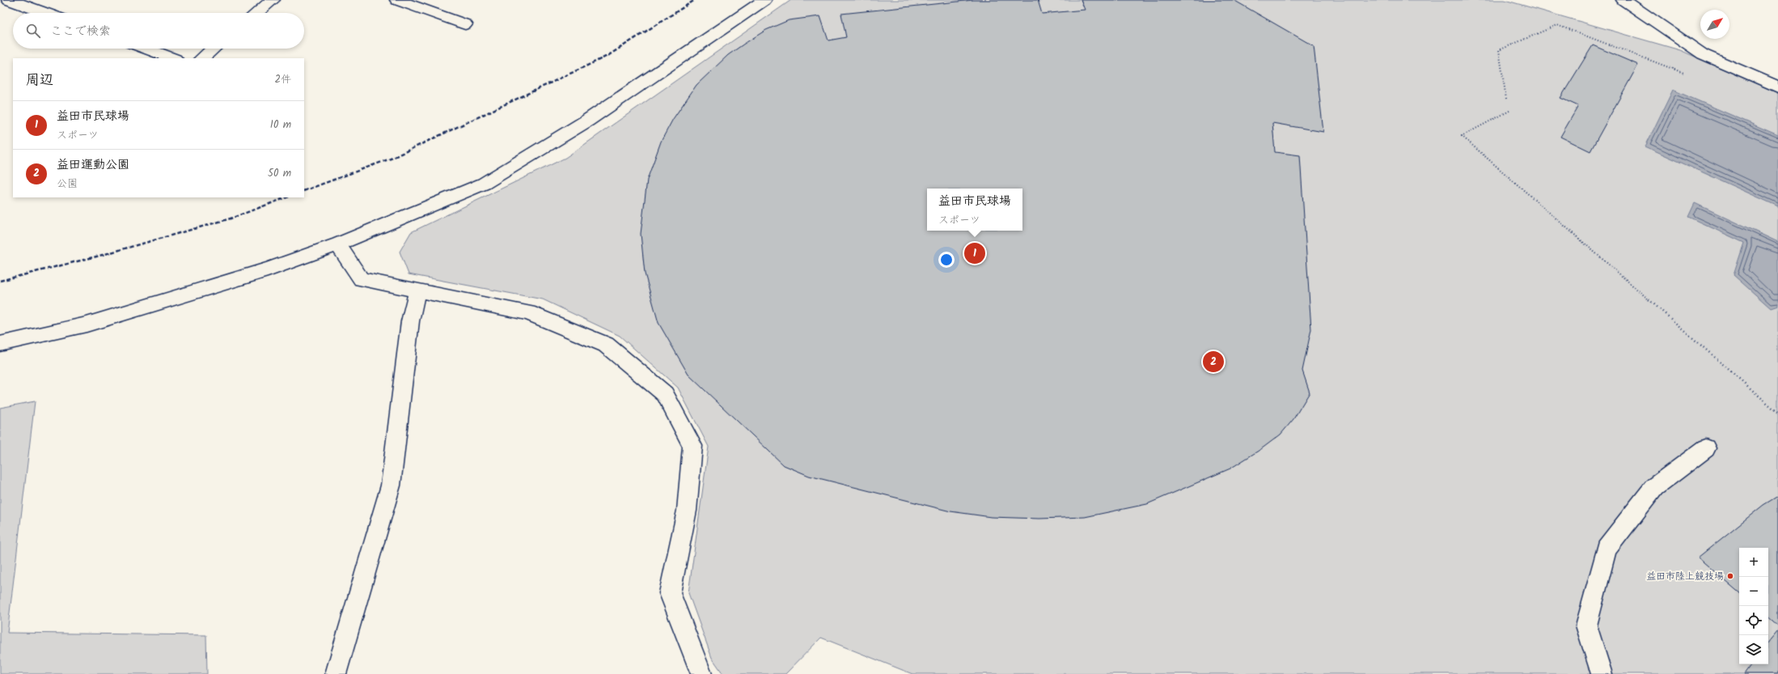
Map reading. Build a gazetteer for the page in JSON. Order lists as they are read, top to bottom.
{
  "places": ["益田市陸上競技場"],
  "north": "top right",
  "page": {
    "search": "ここで検索",
    "heading": ["周辺", "2件"],
    "list": [
      {
        "mark": "1",
        "name": "益田市民球場",
        "note": "スポーツ",
        "value": "10 m"
      },
      {
        "mark": "2",
        "name": "益田運動公園",
        "note": "公園",
        "value": "50 m"
      }
    ],
    "popup": ["益田市民球場", "スポーツ"],
    "pins": ["1", "2"],
    "map_buttons": ["+", "−"]
  }
}
